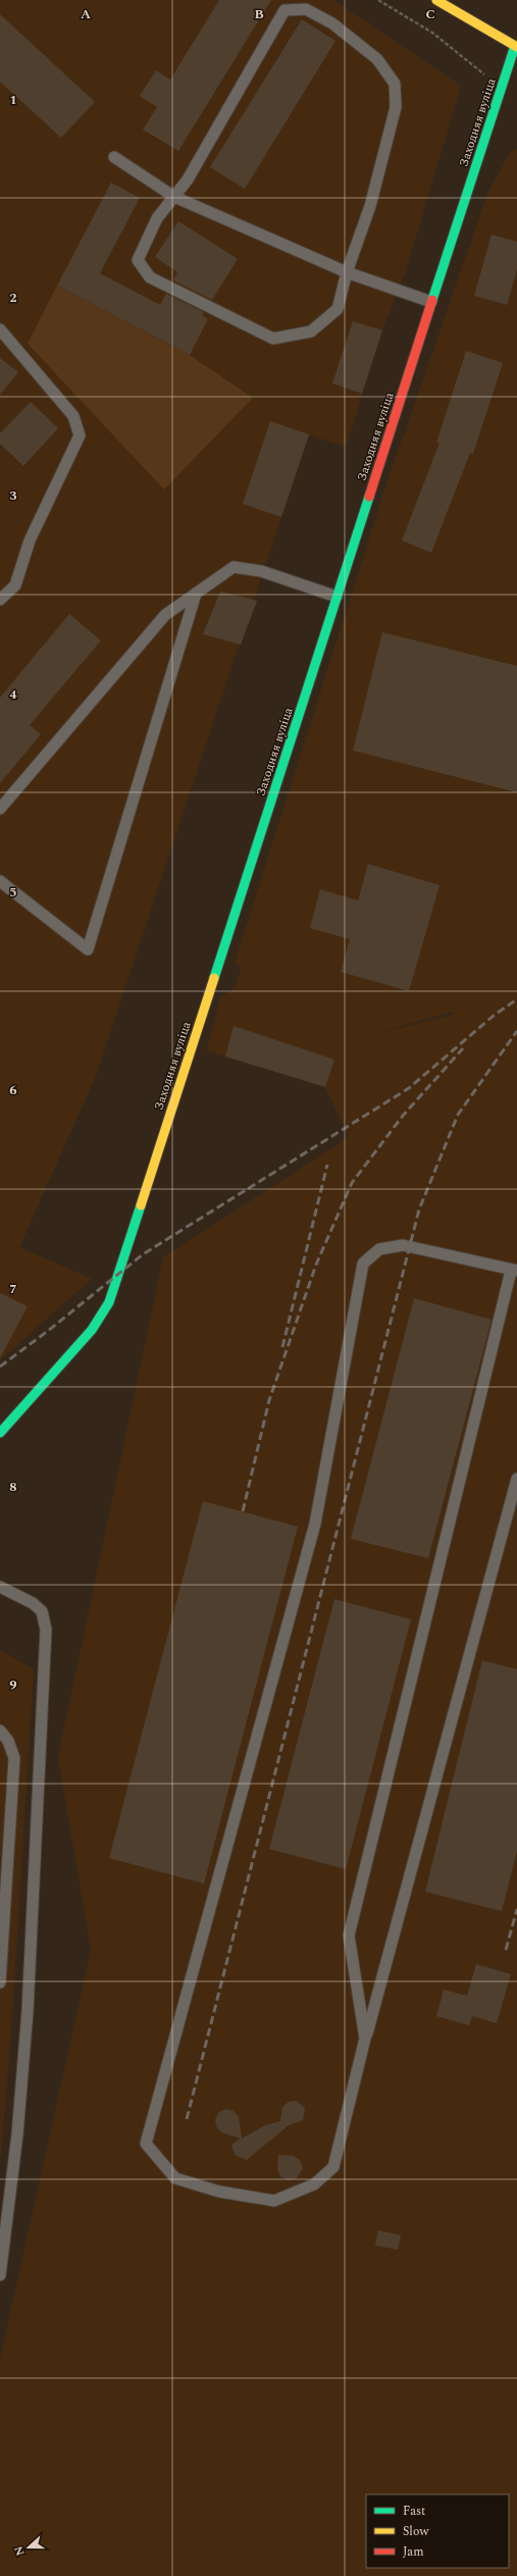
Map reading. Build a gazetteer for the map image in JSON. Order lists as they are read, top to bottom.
{
  "streets": {
    "street": ["Заходняя вуліца"]
  },
  "legend": ["Fast", "Slow", "Jam"],
  "north": "left",
  "grid": {
    "columns": ["A", "B", "C"],
    "rows": [
      "1",
      "2",
      "3",
      "4",
      "5",
      "6",
      "7",
      "8",
      "9"
    ]
  }
}
